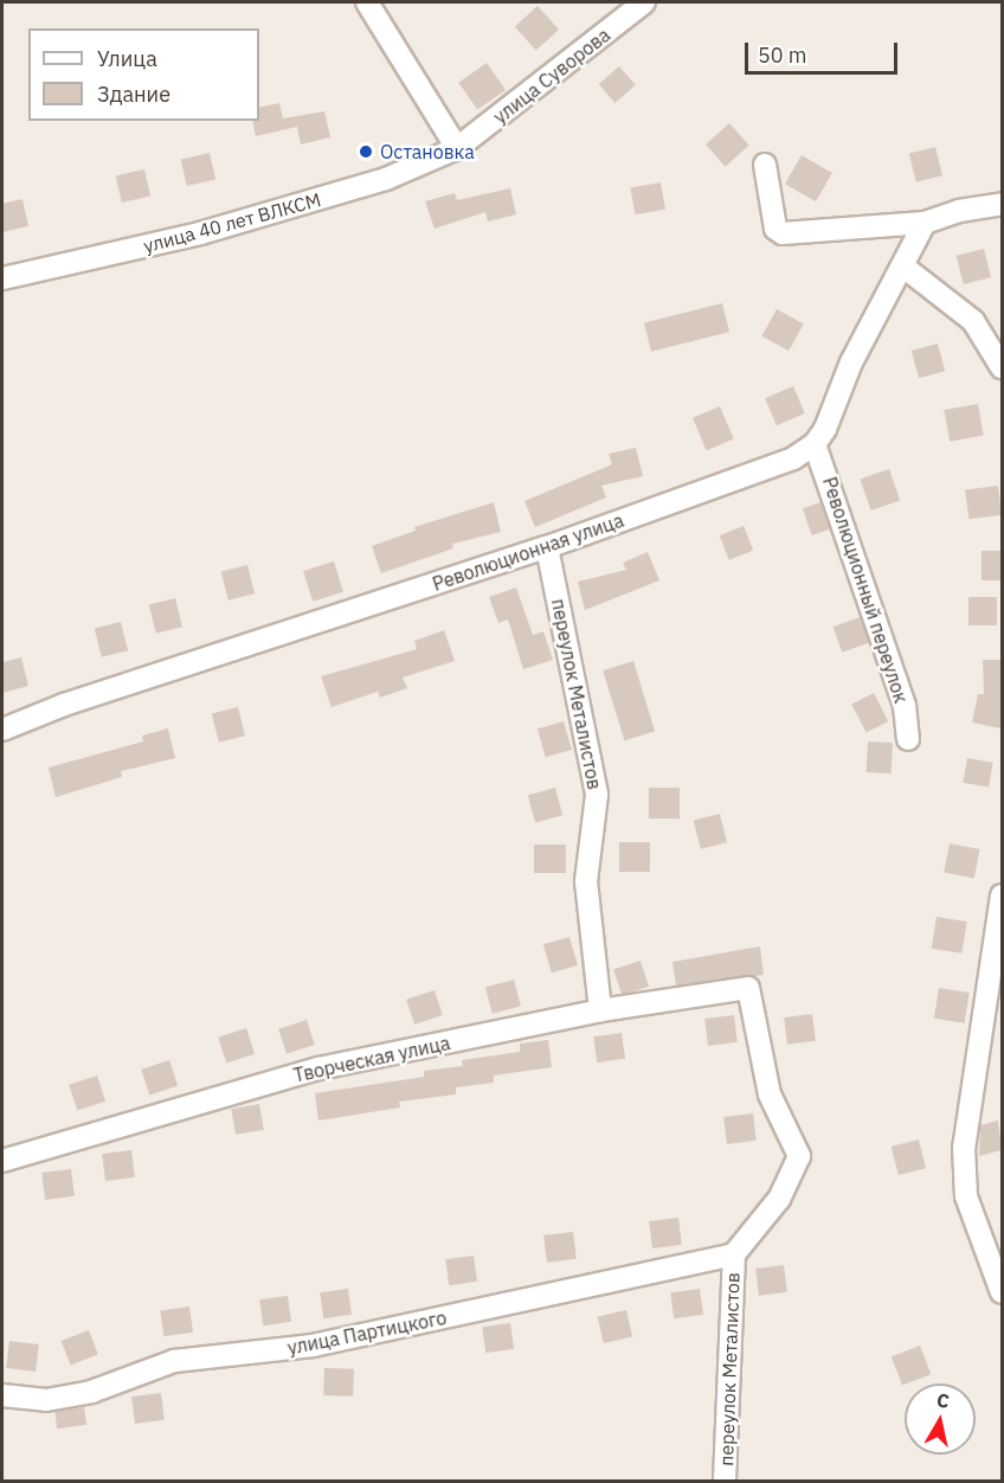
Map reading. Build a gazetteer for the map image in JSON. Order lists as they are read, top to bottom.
{
  "streets": {
    "street": [
      "улица Суворова",
      "улица 40 лет ВЛКСМ",
      "Революционная улица",
      "Революционный переулок",
      "переулок Металистов",
      "Творческая улица",
      "улица Партицкого"
    ]
  },
  "crossings": [
    ["улица Суворова", "улица 40 лет ВЛКСМ"],
    ["Революционная улица", "Революционный переулок"],
    ["Революционная улица", "переулок Металистов"],
    ["переулок Металистов", "Творческая улица"],
    ["переулок Металистов", "улица Партицкого"]
  ],
  "places": ["Остановка"],
  "legend": ["Улица", "Здание"],
  "scale_bar": "50 m",
  "north": "top"
}
